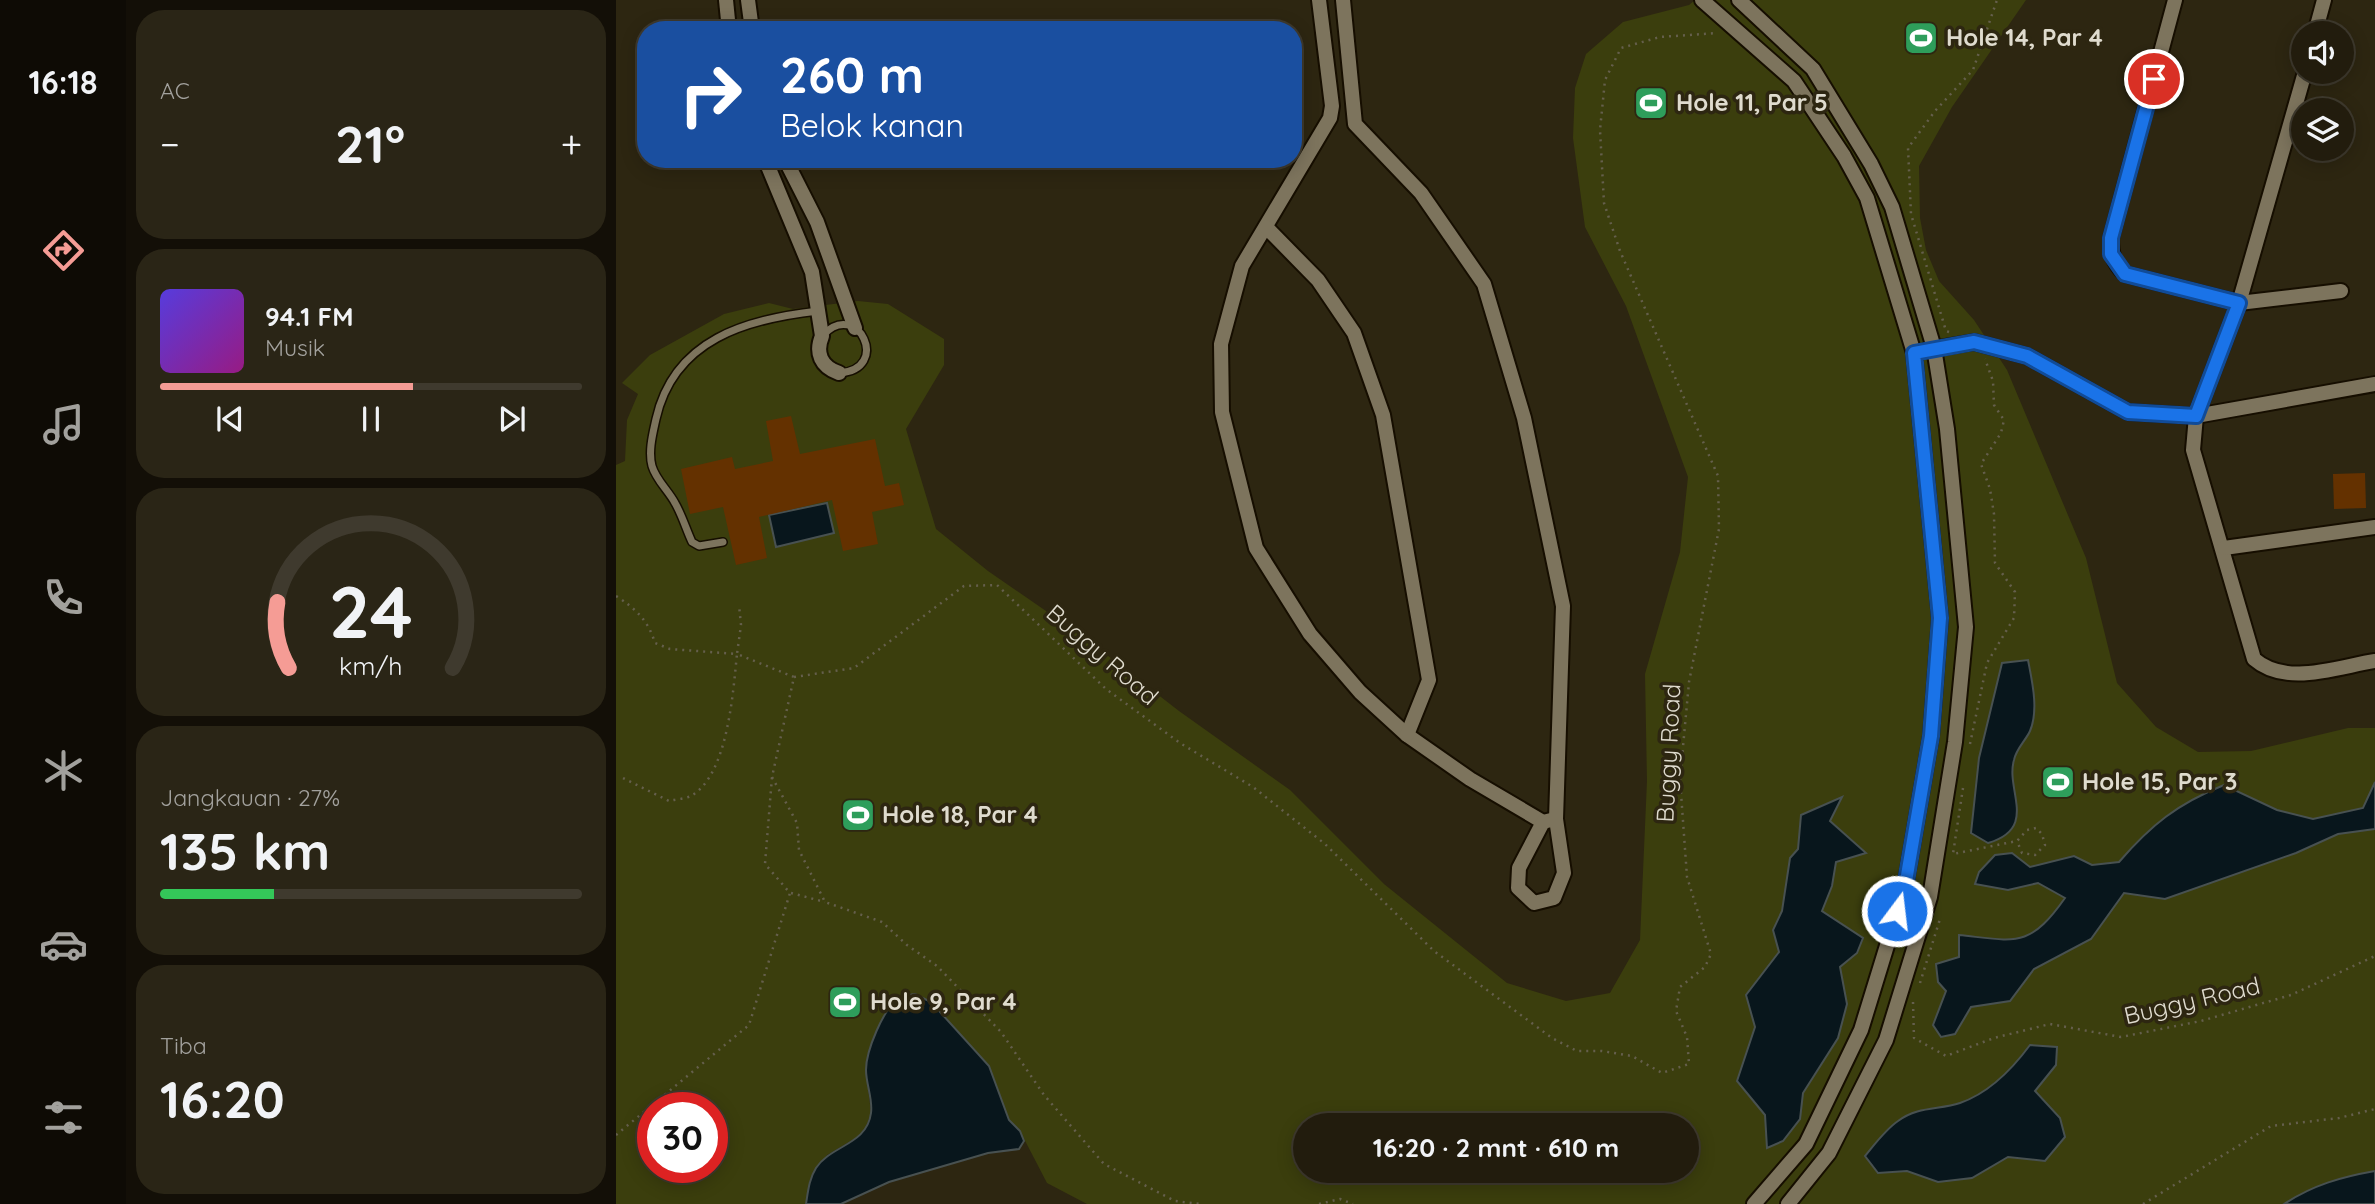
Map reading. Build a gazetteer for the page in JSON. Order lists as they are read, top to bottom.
{
  "streets": {
    "path": ["Buggy Road"]
  },
  "places": {
    "sports": [
      "Hole 14, Par 4",
      "Hole 11, Par 5",
      "Hole 15, Par 3",
      "Hole 18, Par 4",
      "Hole 9, Par 4"
    ]
  },
  "page": {
    "tabs": "16:18",
    "tile": [
      "AC",
      ["Jangkauan · 27%", "135 km"],
      ["Tiba", "16:20"]
    ],
    "turn": ["260 m", "Belok kanan"],
    "heat": ["−", "21°", "+"],
    "song": ["94.1 FM", "Musik"],
    "limit": "30",
    "trip": "16:20 · 2 mnt · 610 m",
    "gauge": ["24", "km/h"]
  }
}
